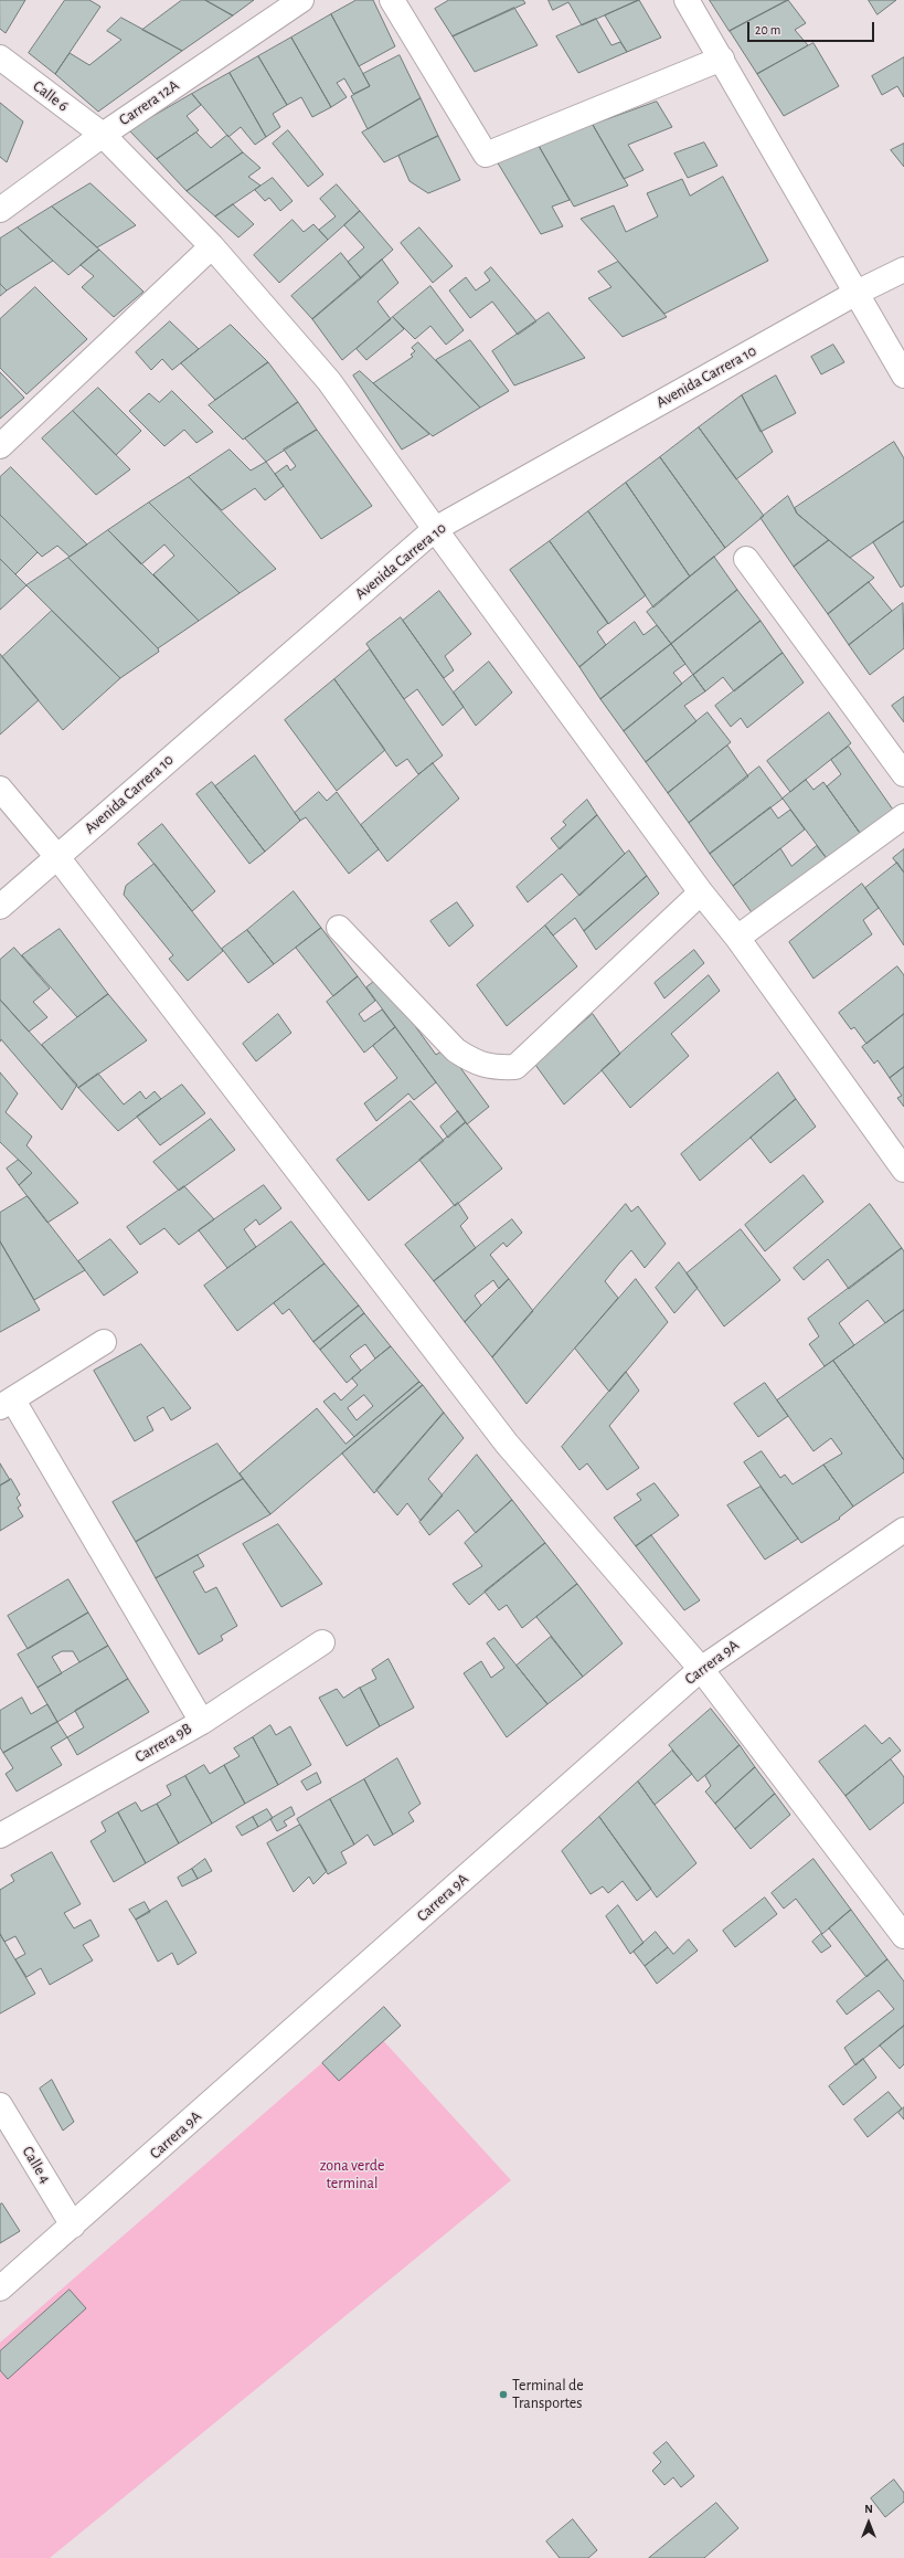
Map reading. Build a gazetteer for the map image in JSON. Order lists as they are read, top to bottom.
{
  "streets": {
    "street": [
      "Calle 6",
      "Carrera 12A",
      "Avenida Carrera 10",
      "Carrera 9A",
      "Carrera 9B",
      "Calle 4"
    ]
  },
  "crossings": [
    ["Calle 6", "Carrera 12A"],
    ["Calle 6", "Avenida Carrera 10"],
    ["Carrera 9A", "Calle 4"]
  ],
  "parks": ["zona verde terminal"],
  "places": ["Terminal de Transportes"],
  "scale_bar": "20 m",
  "north": "top"
}
